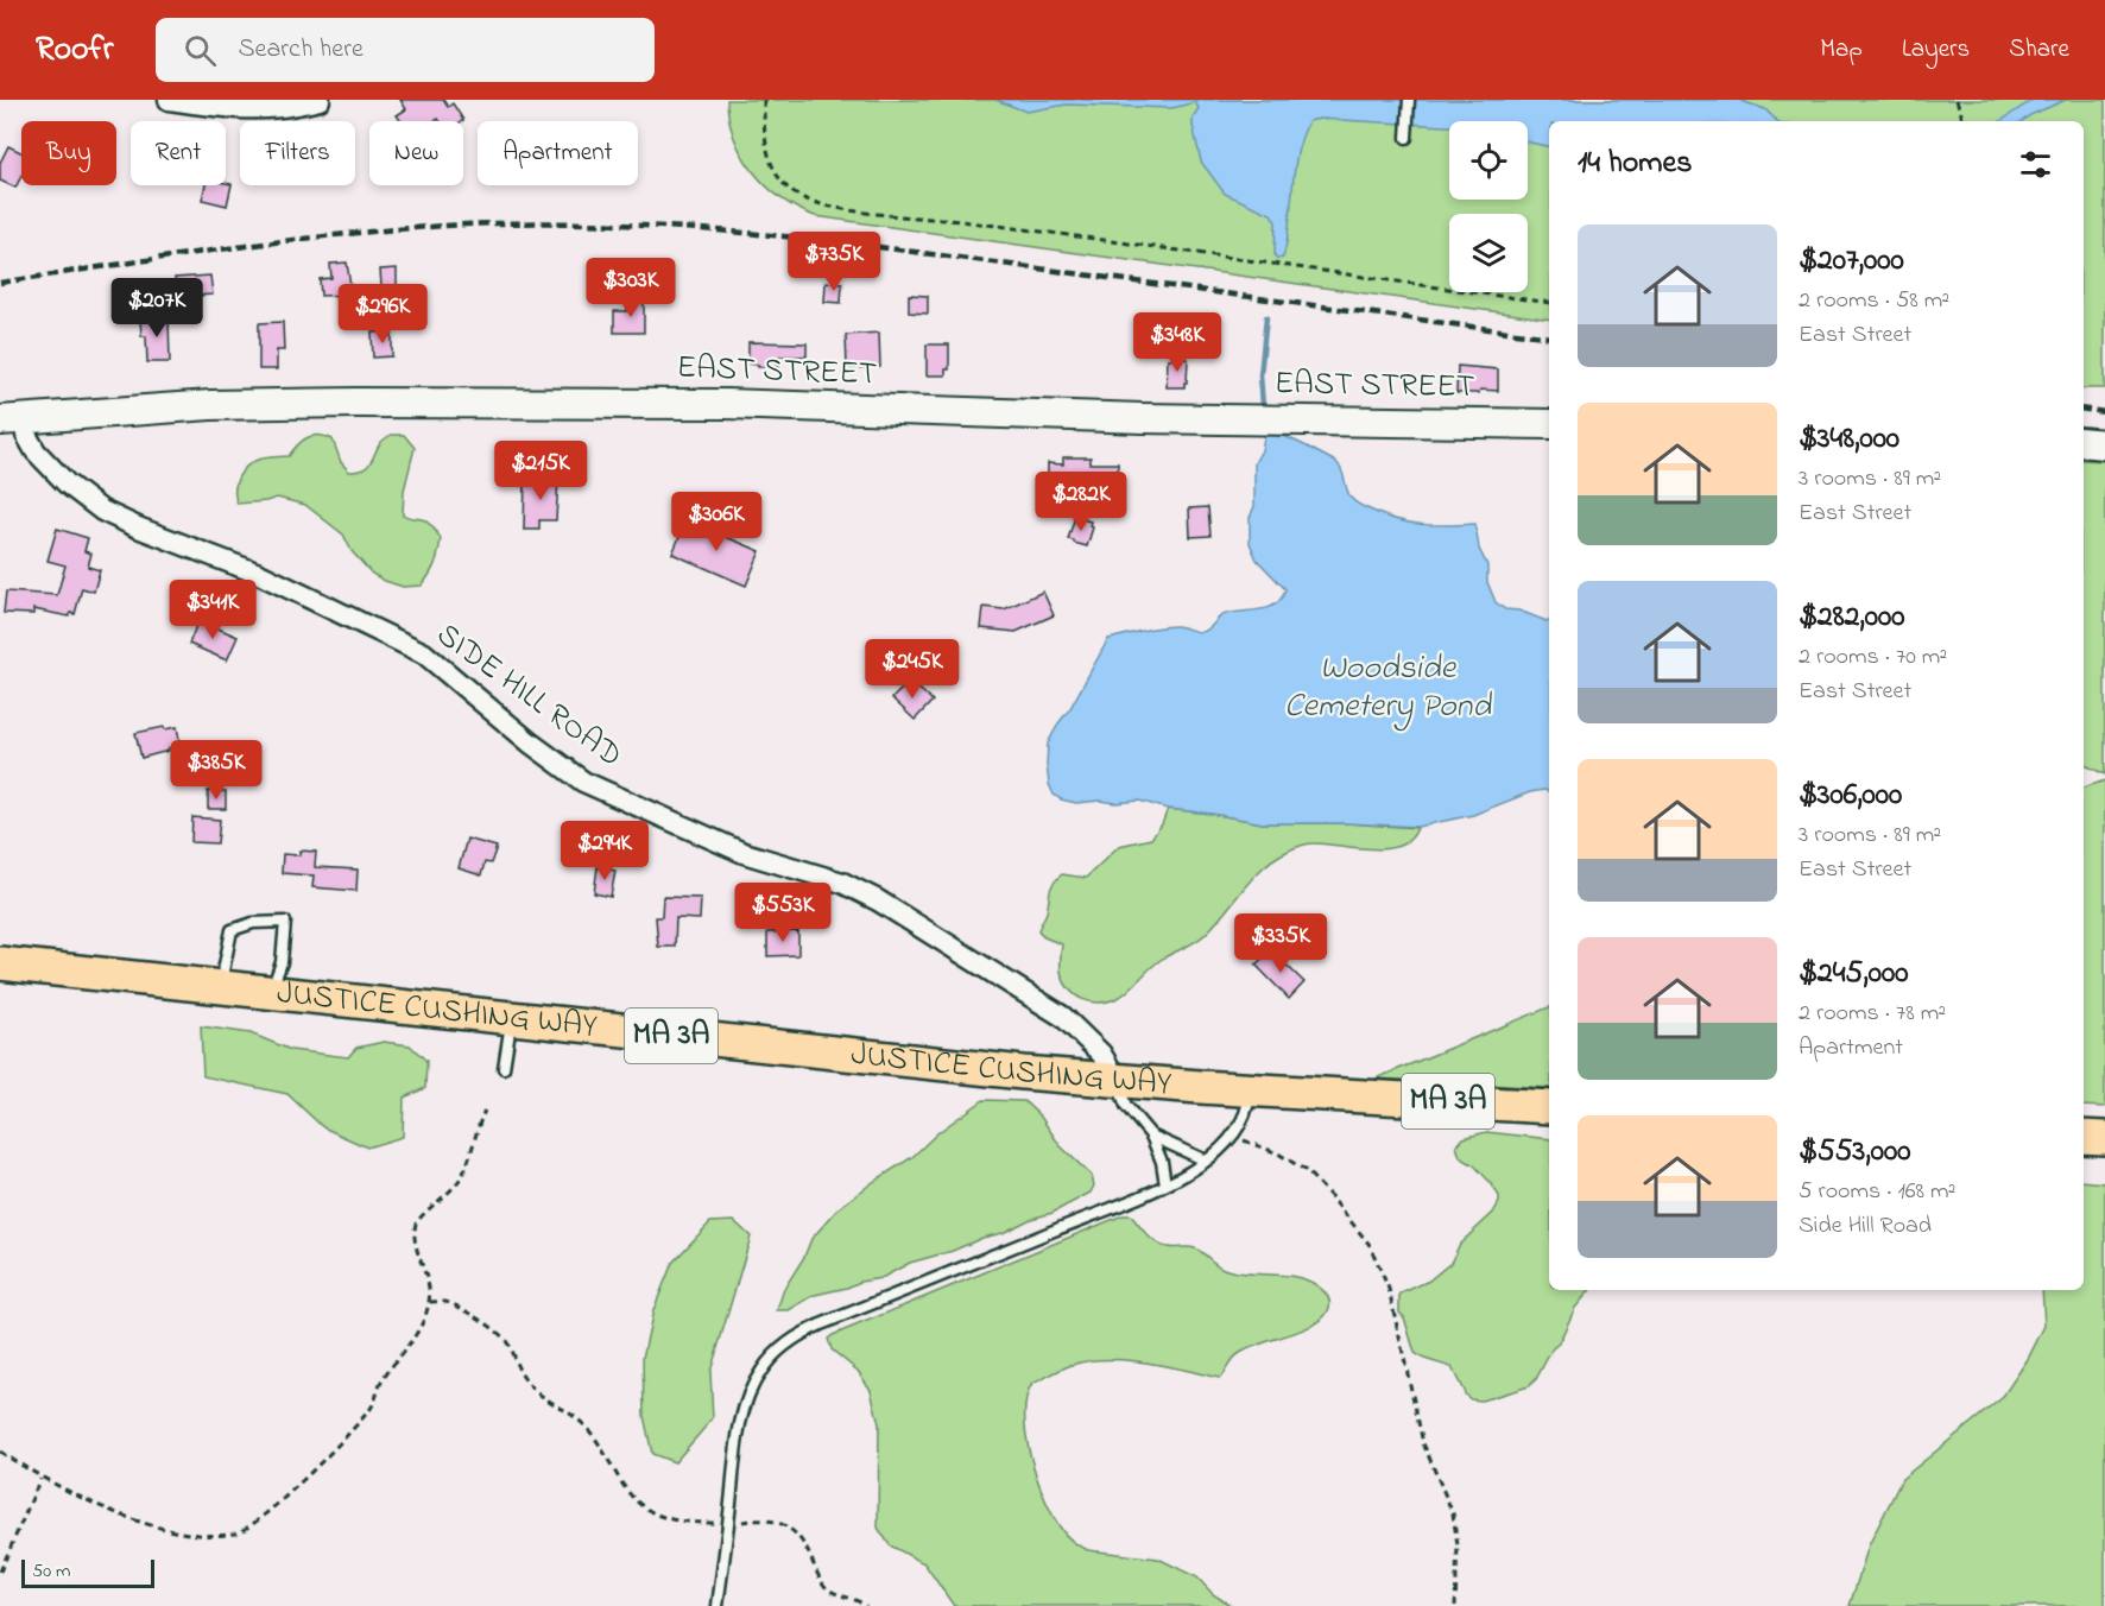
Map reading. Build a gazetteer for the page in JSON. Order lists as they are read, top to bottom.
{
  "streets": {
    "main road": ["EAST STREET", "JUSTICE CUSHING WAY", "MA 3A"],
    "street": ["SIDE HILL ROAD"]
  },
  "crossings": [
    ["EAST STREET", "SIDE HILL ROAD"],
    ["SIDE HILL ROAD", "JUSTICE CUSHING WAY"]
  ],
  "water": ["Woodside Cemetery Pond"],
  "scale_bar": "50 m",
  "page": {
    "header": "Roofr",
    "search": "Search here",
    "nav": ["Map", "Layers", "Share"],
    "chip": [
      "Buy",
      "Rent",
      "Filters",
      "New",
      "Apartment"
    ],
    "heading": "14 homes",
    "list": [
      {
        "name": "$207,000",
        "note": "2 rooms · 58 m² · East Street"
      },
      {
        "name": "$348,000",
        "note": "3 rooms · 89 m² · East Street"
      },
      {
        "name": "$282,000",
        "note": "2 rooms · 70 m² · East Street"
      },
      {
        "name": "$306,000",
        "note": "3 rooms · 89 m² · East Street"
      },
      {
        "name": "$245,000",
        "note": "2 rooms · 78 m² · Apartment"
      },
      {
        "name": "$553,000",
        "note": "5 rooms · 168 m² · Side Hill Road"
      }
    ],
    "price": [
      "$735K",
      "$303K",
      "$207K",
      "$296K",
      "$348K",
      "$215K",
      "$282K",
      "$306K",
      "$341K",
      "$245K",
      "$385K",
      "$294K",
      "$553K",
      "$335K"
    ],
    "scale": "50 m"
  }
}
